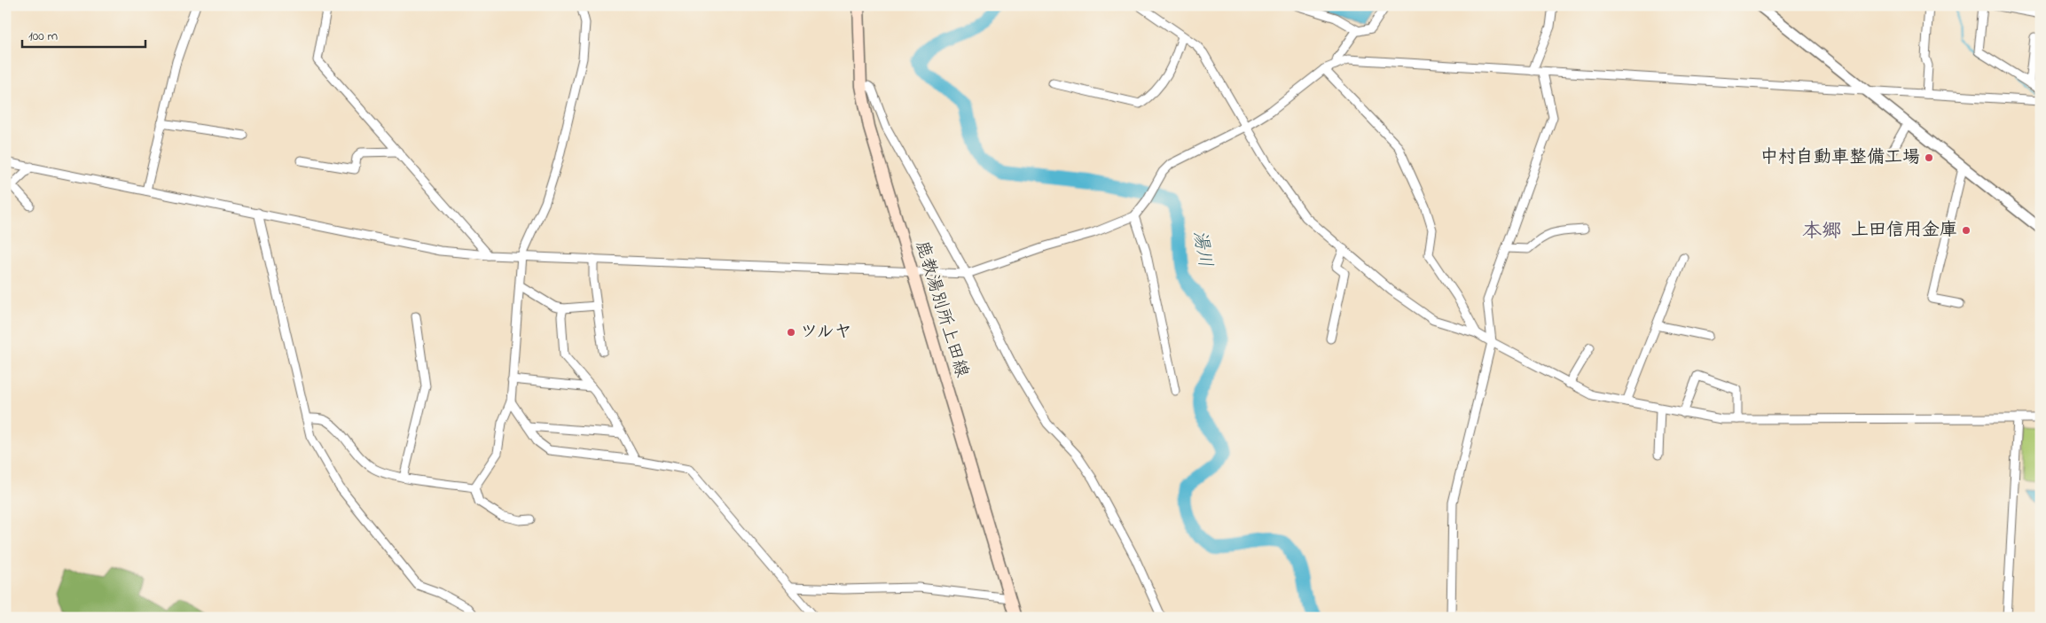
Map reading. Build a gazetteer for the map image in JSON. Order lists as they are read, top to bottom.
{
  "streets": {
    "main road": ["鹿教湯別所上田線"]
  },
  "districts": ["本郷"],
  "water": ["湯川"],
  "places": ["中村自動車整備工場", "上田信用金庫", "ツルヤ"],
  "scale_bar": "100 m"
}
